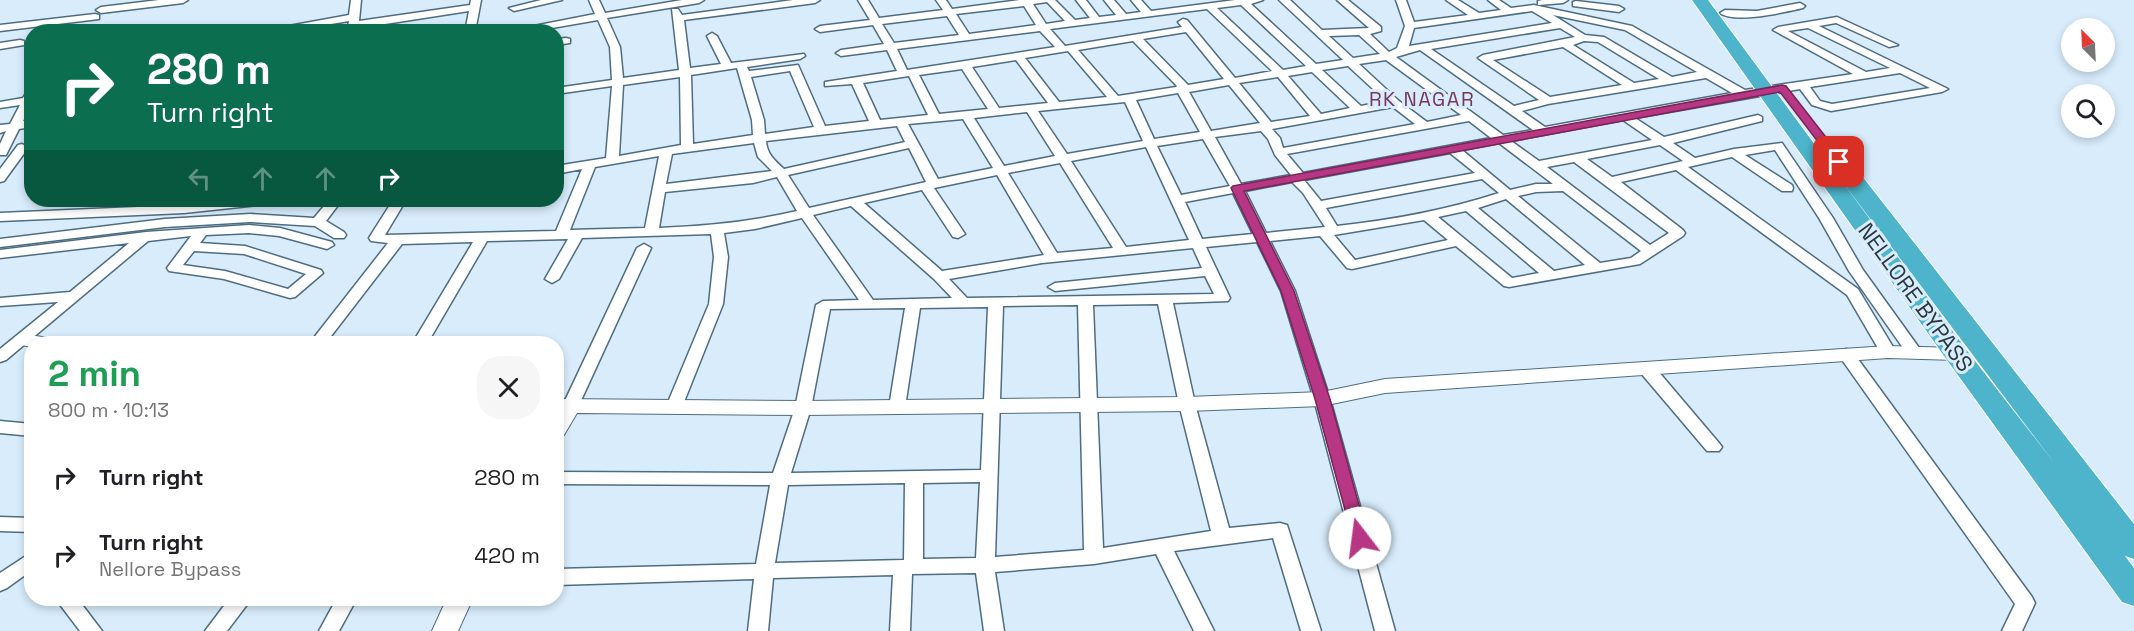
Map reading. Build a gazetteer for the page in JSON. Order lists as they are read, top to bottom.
{
  "streets": {
    "highway": ["NELLORE BYPASS"]
  },
  "districts": ["RK NAGAR"],
  "north": "top left",
  "page": {
    "turn": ["280 m", "Turn right"],
    "heading": ["2 min", "800 m · 10:13"],
    "list": [
      {
        "name": "Turn right",
        "value": "280 m"
      },
      {
        "name": "Turn right",
        "note": "Nellore Bypass",
        "value": "420 m"
      }
    ]
  }
}
